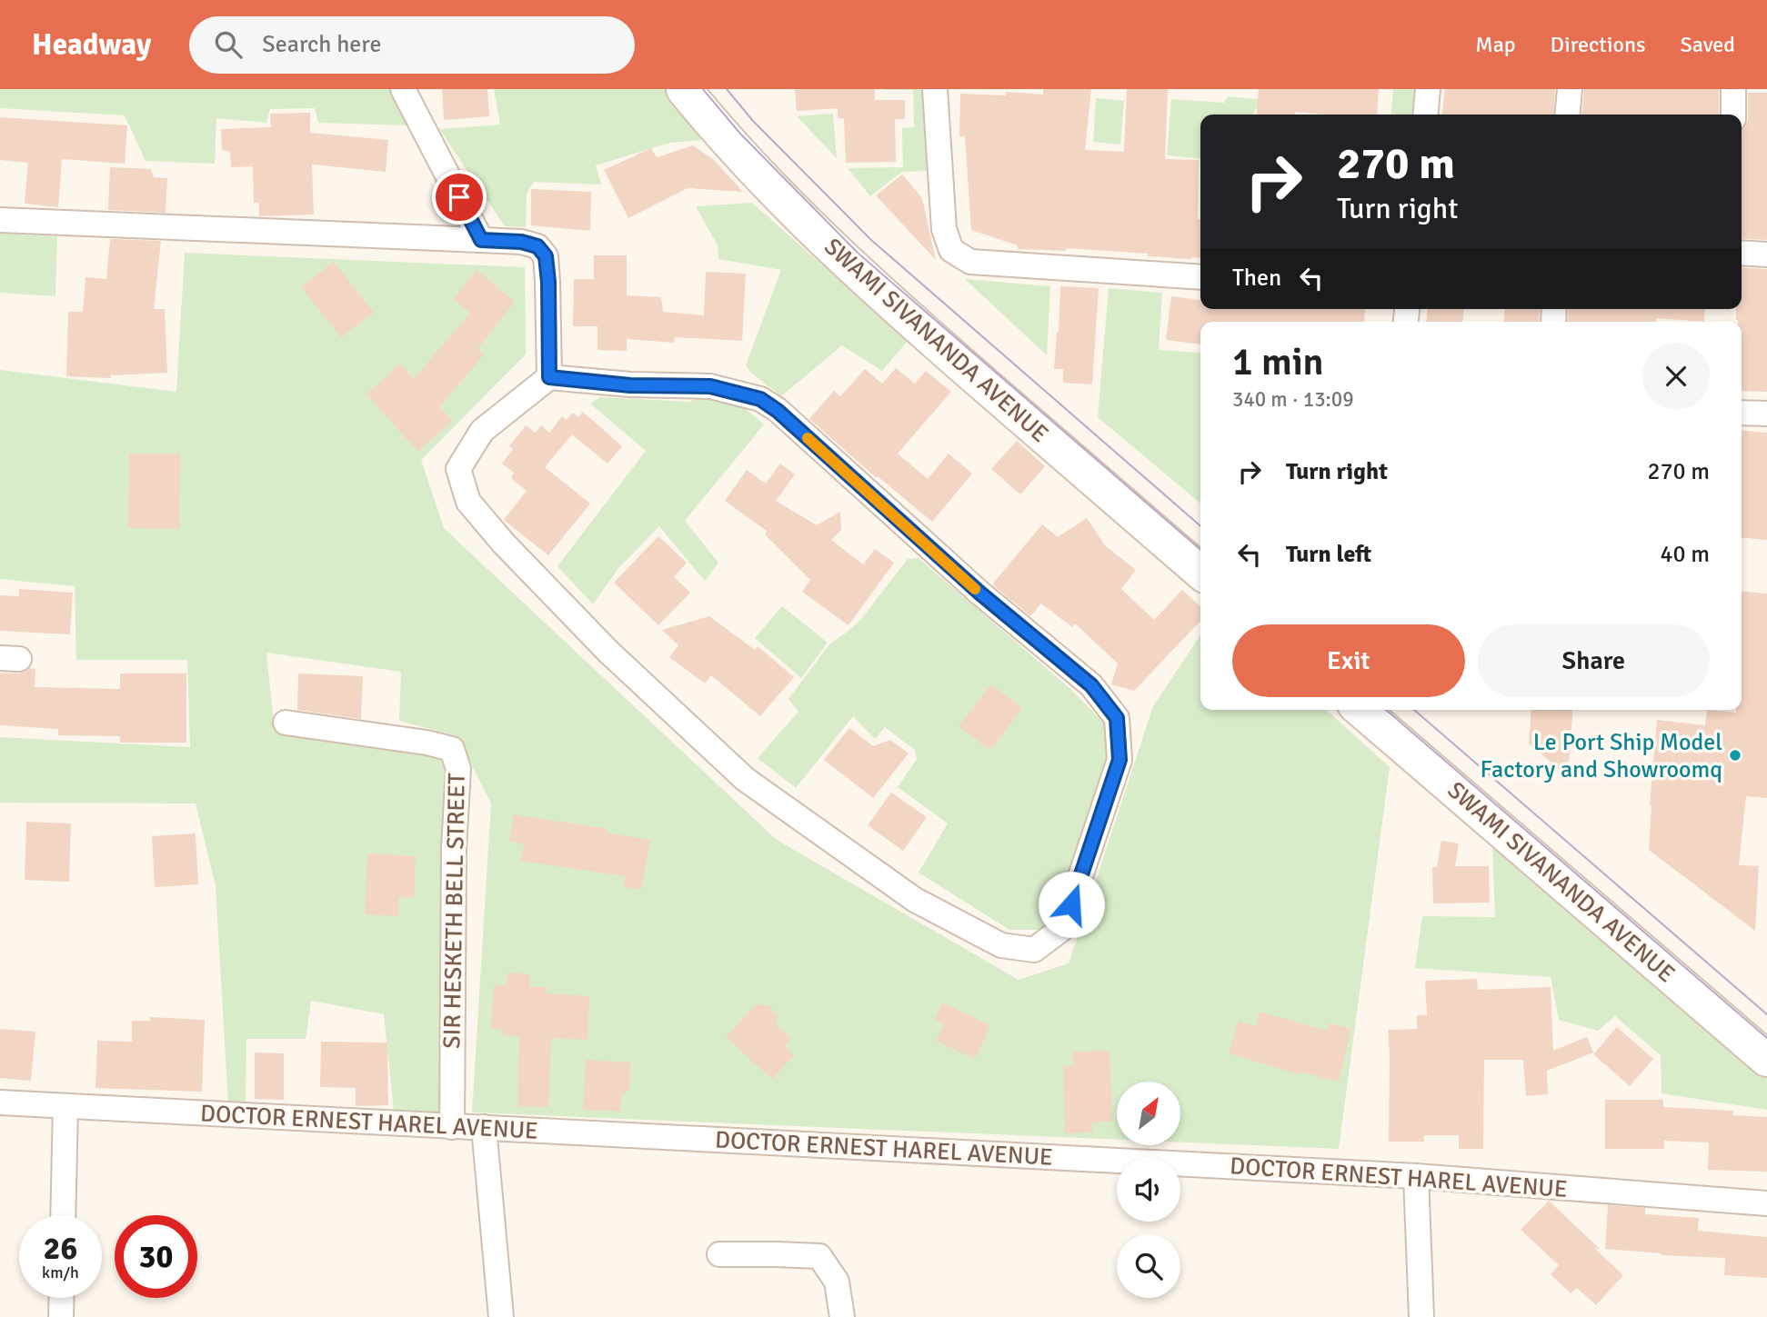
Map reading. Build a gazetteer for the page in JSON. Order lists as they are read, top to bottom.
{
  "streets": {
    "street": ["SWAMI SIVANANDA AVENUE", "SIR HESKETH BELL STREET", "DOCTOR ERNEST HAREL AVENUE"]
  },
  "crossings": [
    ["SIR HESKETH BELL STREET", "DOCTOR ERNEST HAREL AVENUE"]
  ],
  "places": ["Le Port Ship Model Factory and Showroomq"],
  "north": "top right",
  "page": {
    "header": "Headway",
    "search": "Search here",
    "nav": ["Map", "Directions", "Saved"],
    "turn": ["270 m", "Turn right"],
    "then": "Then",
    "heading": ["1 min", "340 m · 13:09"],
    "list": [
      {
        "name": "Turn right",
        "value": "270 m"
      },
      {
        "name": "Turn left",
        "value": "40 m"
      }
    ],
    "buttons": ["Exit", "Share"],
    "speed": "26 km/h",
    "limit": "30"
  }
}
